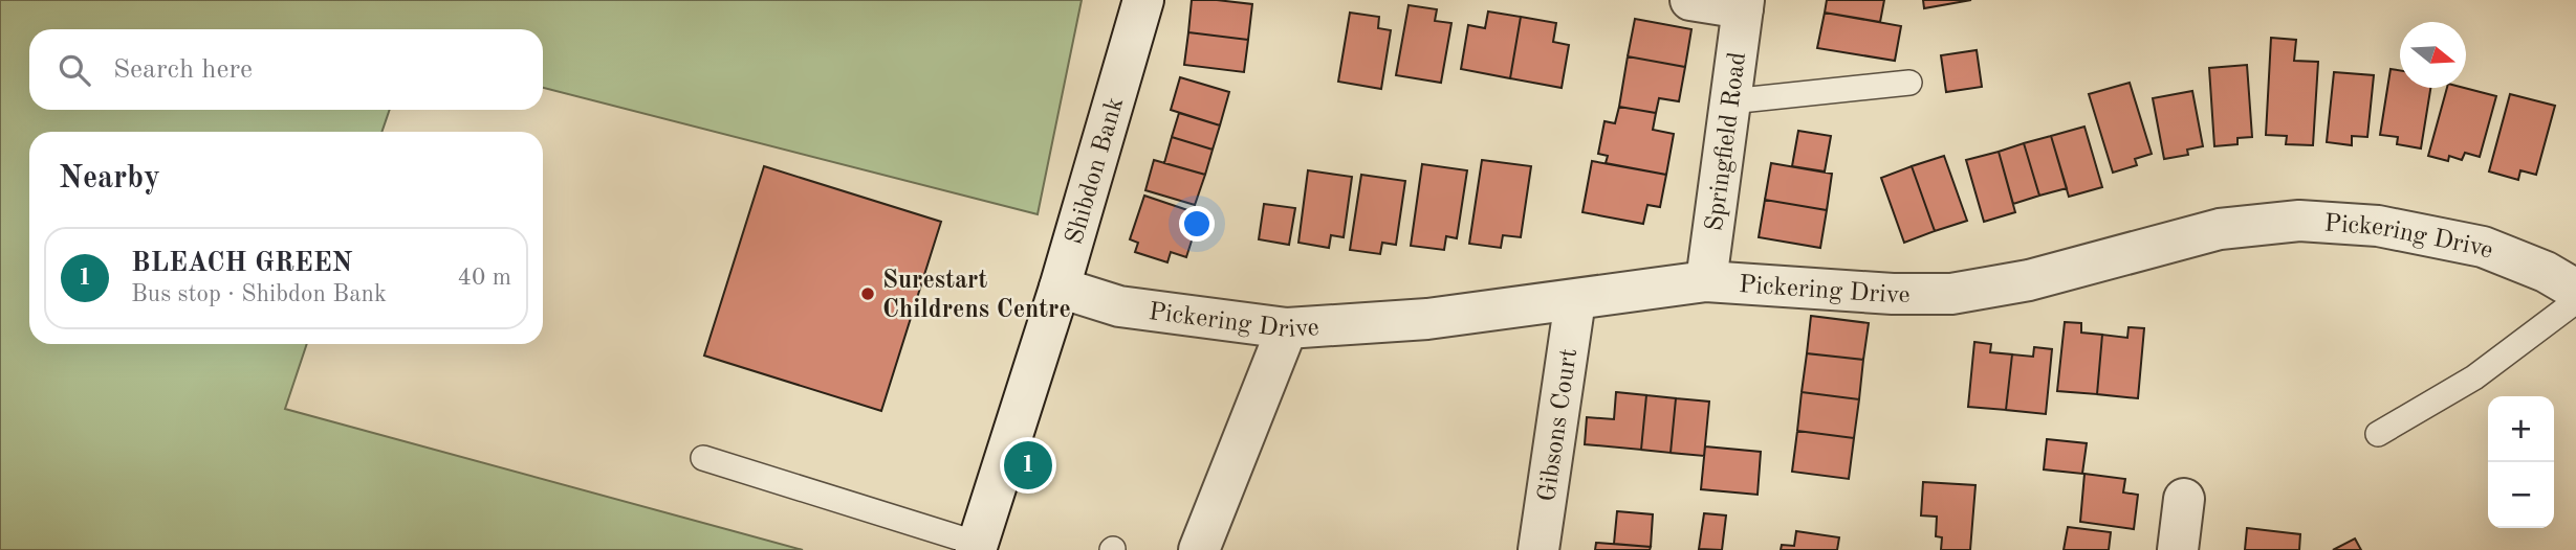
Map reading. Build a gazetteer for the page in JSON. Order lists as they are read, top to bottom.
{
  "streets": {
    "street": [
      "Springfield Road",
      "Shibdon Bank",
      "Pickering Drive",
      "Gibsons Court"
    ]
  },
  "crossings": [
    ["Springfield Road", "Pickering Drive"],
    ["Shibdon Bank", "Pickering Drive"],
    ["Pickering Drive", "Gibsons Court"]
  ],
  "places": ["Surestart Childrens Centre"],
  "north": "right",
  "page": {
    "search": "Search here",
    "heading": "Nearby",
    "list": [
      {
        "mark": "1",
        "name": "BLEACH GREEN",
        "note": "Bus stop · Shibdon Bank",
        "value": "40 m"
      }
    ],
    "map_buttons": ["+", "−"],
    "pins": "1"
  }
}
